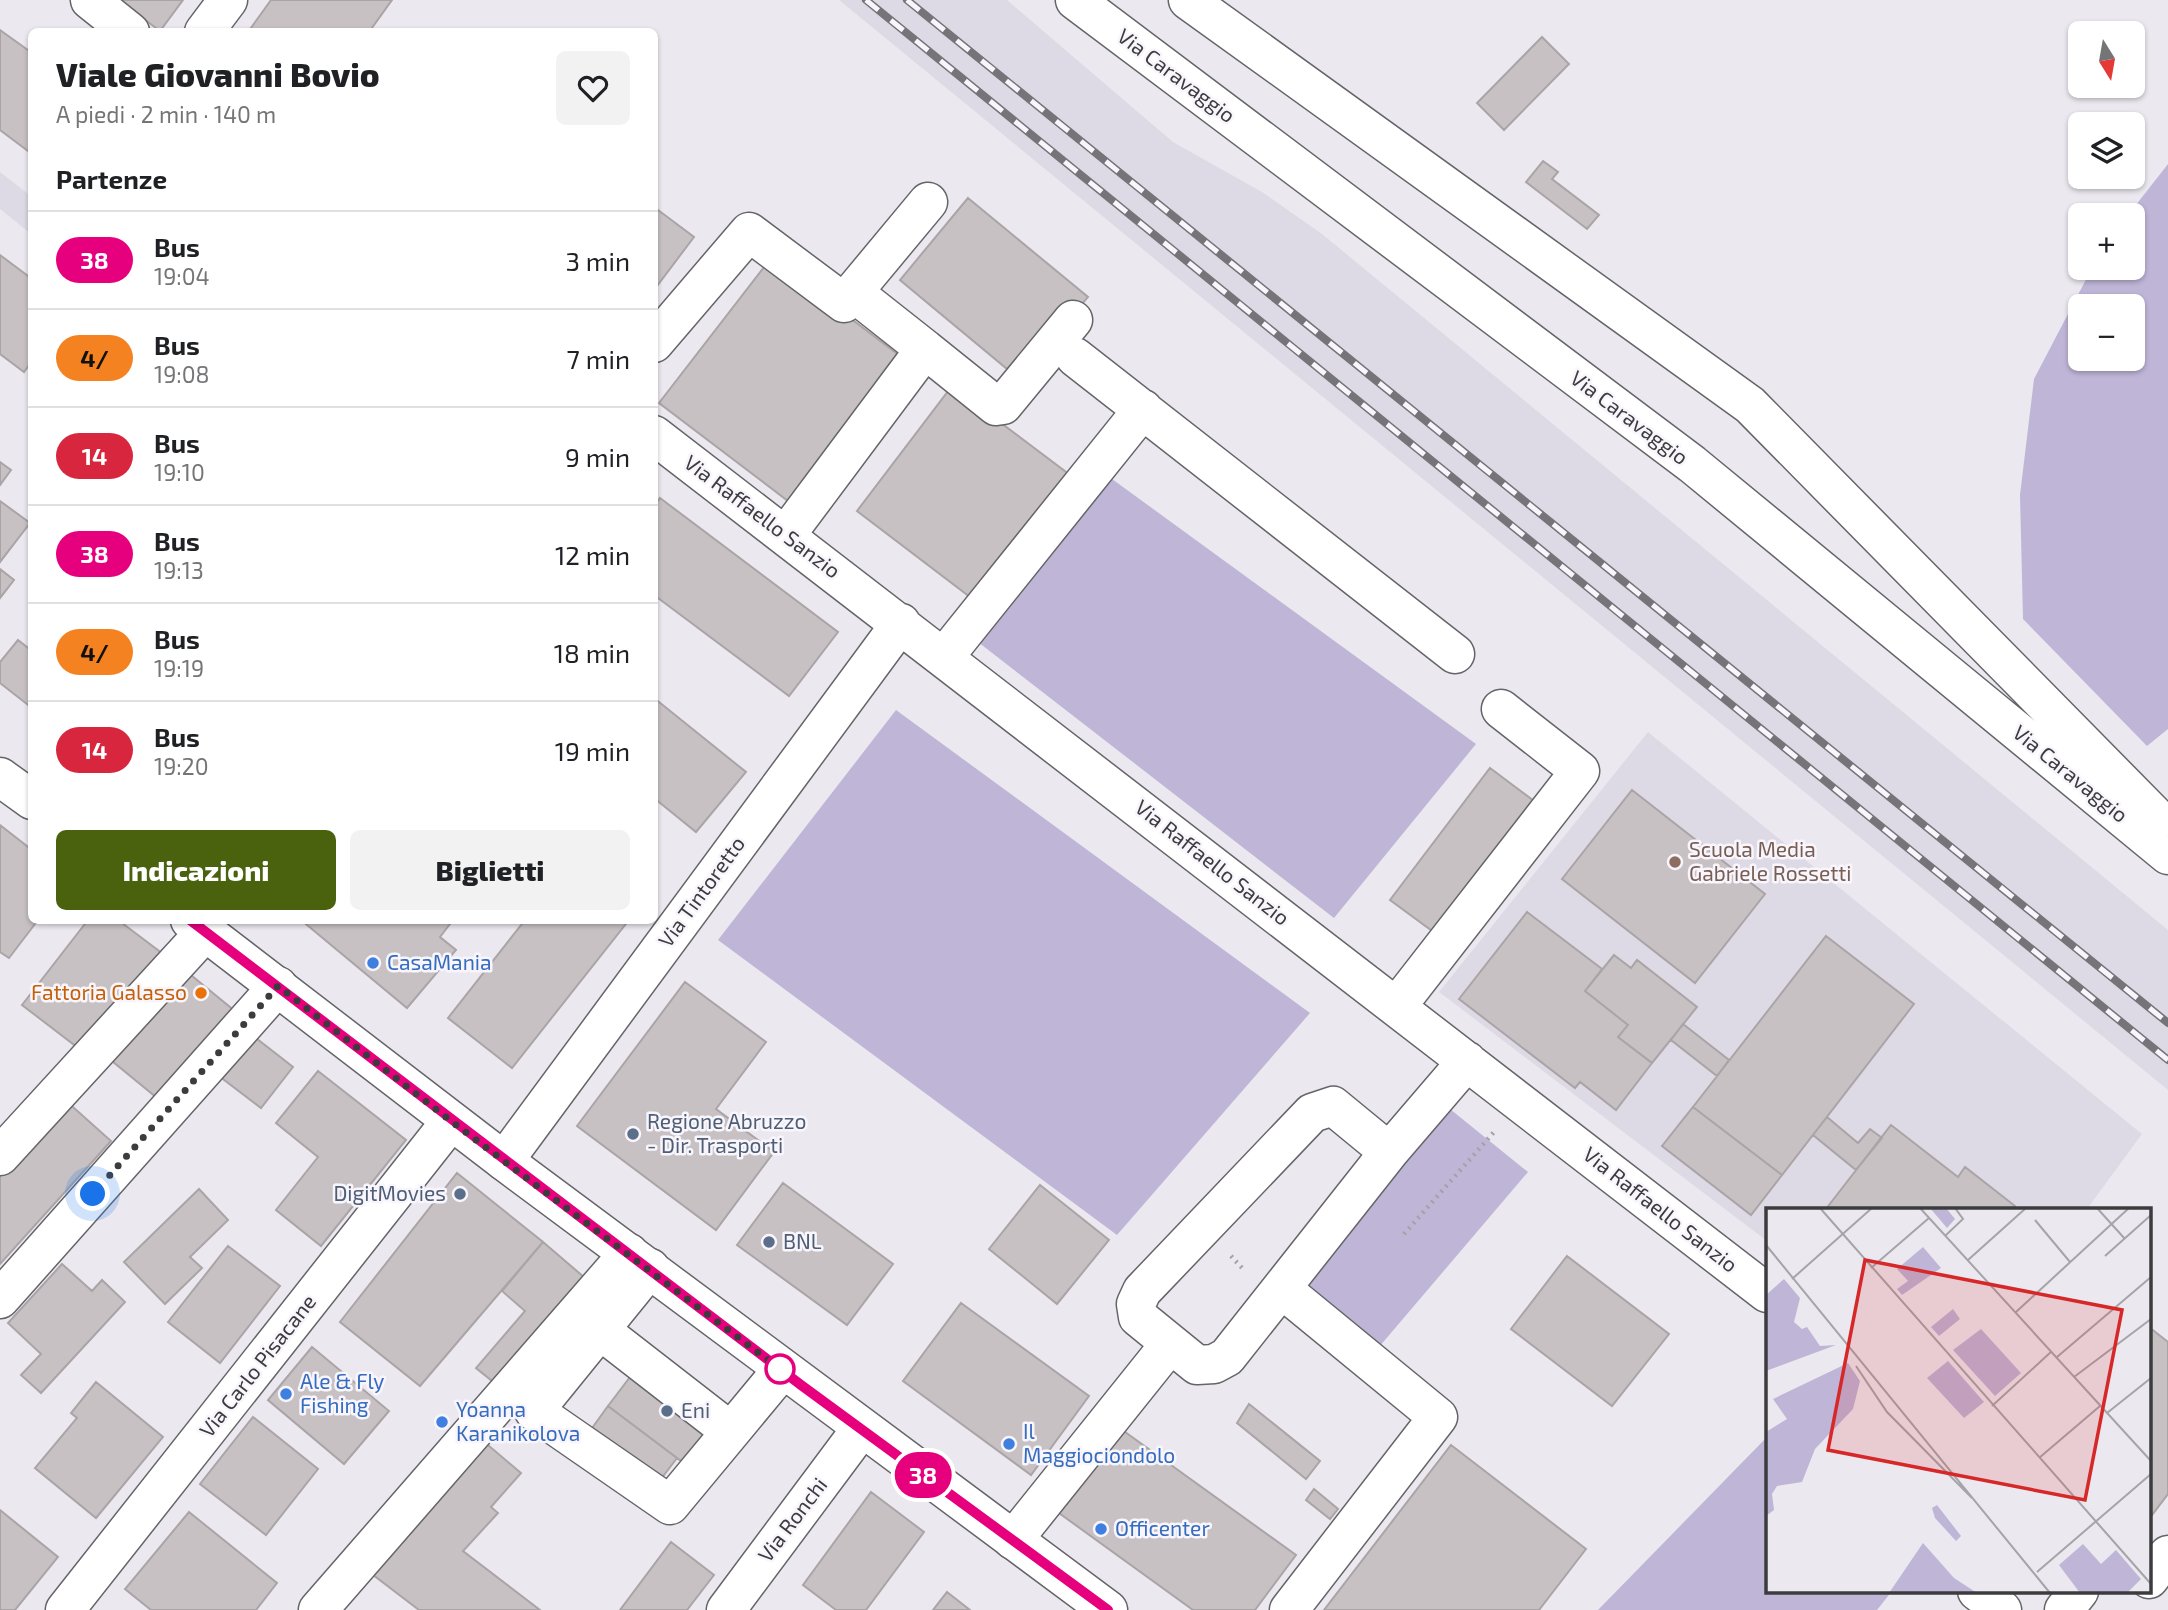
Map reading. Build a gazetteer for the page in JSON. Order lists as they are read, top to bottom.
{
  "streets": {
    "street": [
      "Via Caravaggio",
      "Via Raffaello Sanzio",
      "Via Tintoretto",
      "Via Carlo Pisacane",
      "Via Ronchi"
    ]
  },
  "crossings": [
    ["Via Raffaello Sanzio", "Via Tintoretto"]
  ],
  "places": [
    "Scuola Media Gabriele Rossetti",
    "CasaMania",
    "Fattoria Galasso",
    "Regione Abruzzo - Dir. Trasporti",
    "DigitMovies",
    "BNL",
    "Ale & Fly Fishing",
    "Eni",
    "Yoanna Karanikolova",
    "Il Maggiociondolo",
    "Officenter"
  ],
  "lines": ["bus line 38"],
  "north": "bottom",
  "page": {
    "on_map": "38",
    "map_buttons": ["+", "−"],
    "heading": [
      ["Viale Giovanni Bovio", "A piedi · 2 min · 140 m"],
      "Partenze"
    ],
    "list": [
      {
        "mark": "38",
        "name": "Bus",
        "note": "19:04",
        "value": "3 min"
      },
      {
        "mark": "4/",
        "name": "Bus",
        "note": "19:08",
        "value": "7 min"
      },
      {
        "mark": "14",
        "name": "Bus",
        "note": "19:10",
        "value": "9 min"
      },
      {
        "mark": "38",
        "name": "Bus",
        "note": "19:13",
        "value": "12 min"
      },
      {
        "mark": "4/",
        "name": "Bus",
        "note": "19:19",
        "value": "18 min"
      },
      {
        "mark": "14",
        "name": "Bus",
        "note": "19:20",
        "value": "19 min"
      }
    ],
    "buttons": ["Indicazioni", "Biglietti"]
  }
}
